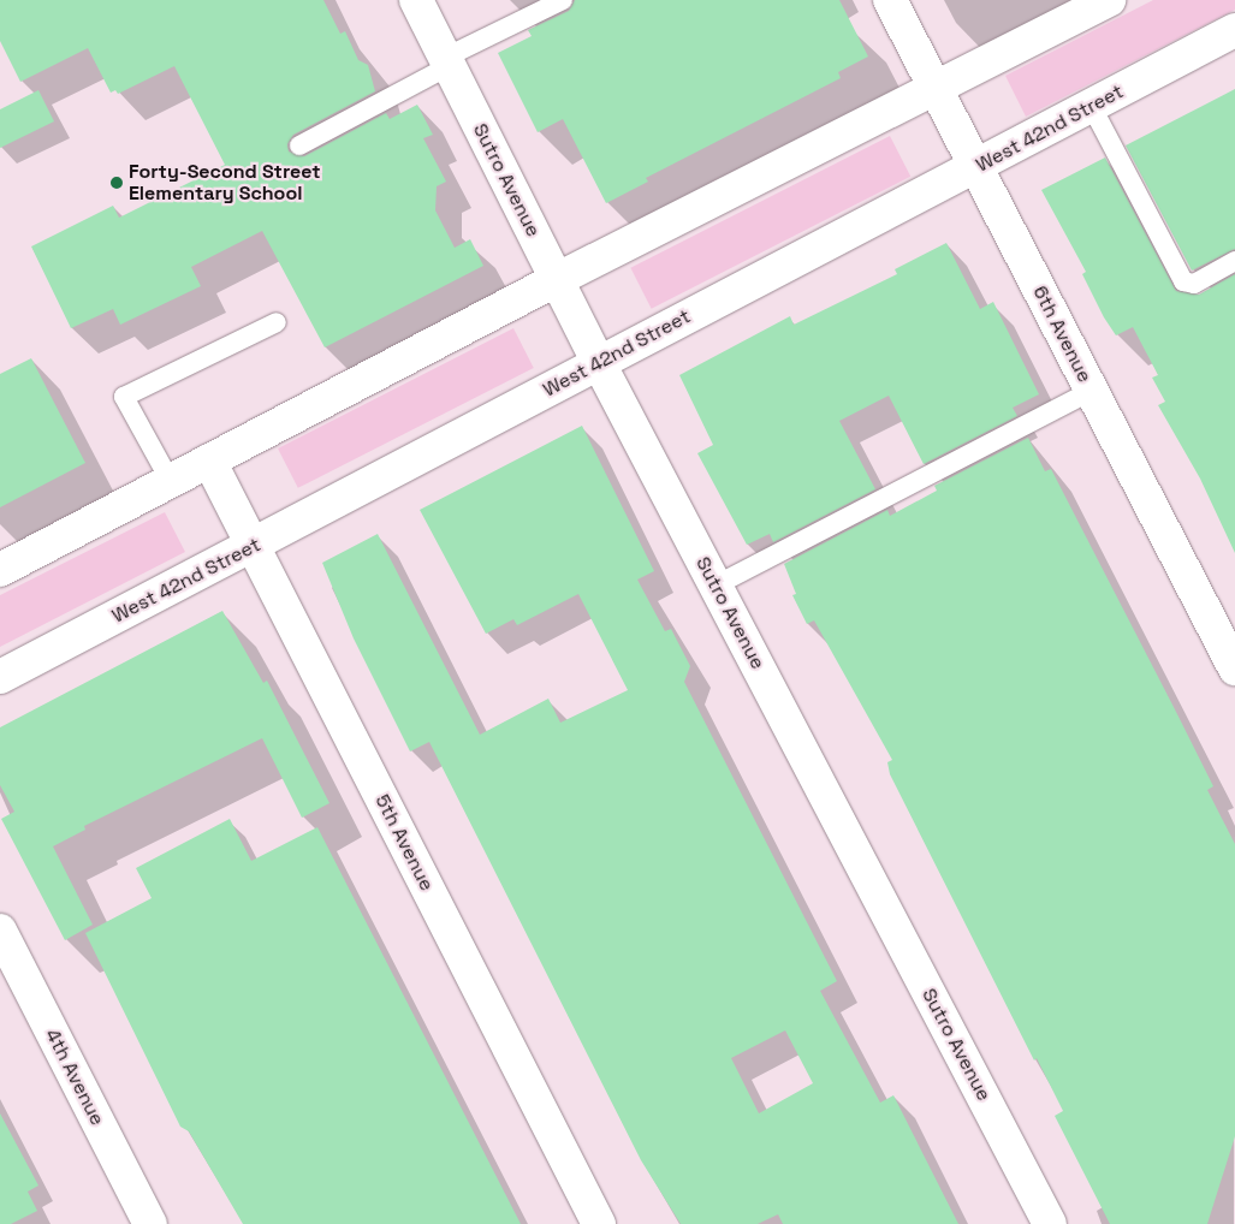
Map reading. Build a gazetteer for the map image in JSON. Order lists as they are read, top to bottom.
{
  "streets": {
    "street": [
      "West 42nd Street",
      "Sutro Avenue",
      "6th Avenue",
      "5th Avenue",
      "4th Avenue"
    ]
  },
  "crossings": [
    ["West 42nd Street", "Sutro Avenue"],
    ["West 42nd Street", "6th Avenue"],
    ["West 42nd Street", "5th Avenue"]
  ],
  "places": ["Forty-Second Street Elementary School"]
}
